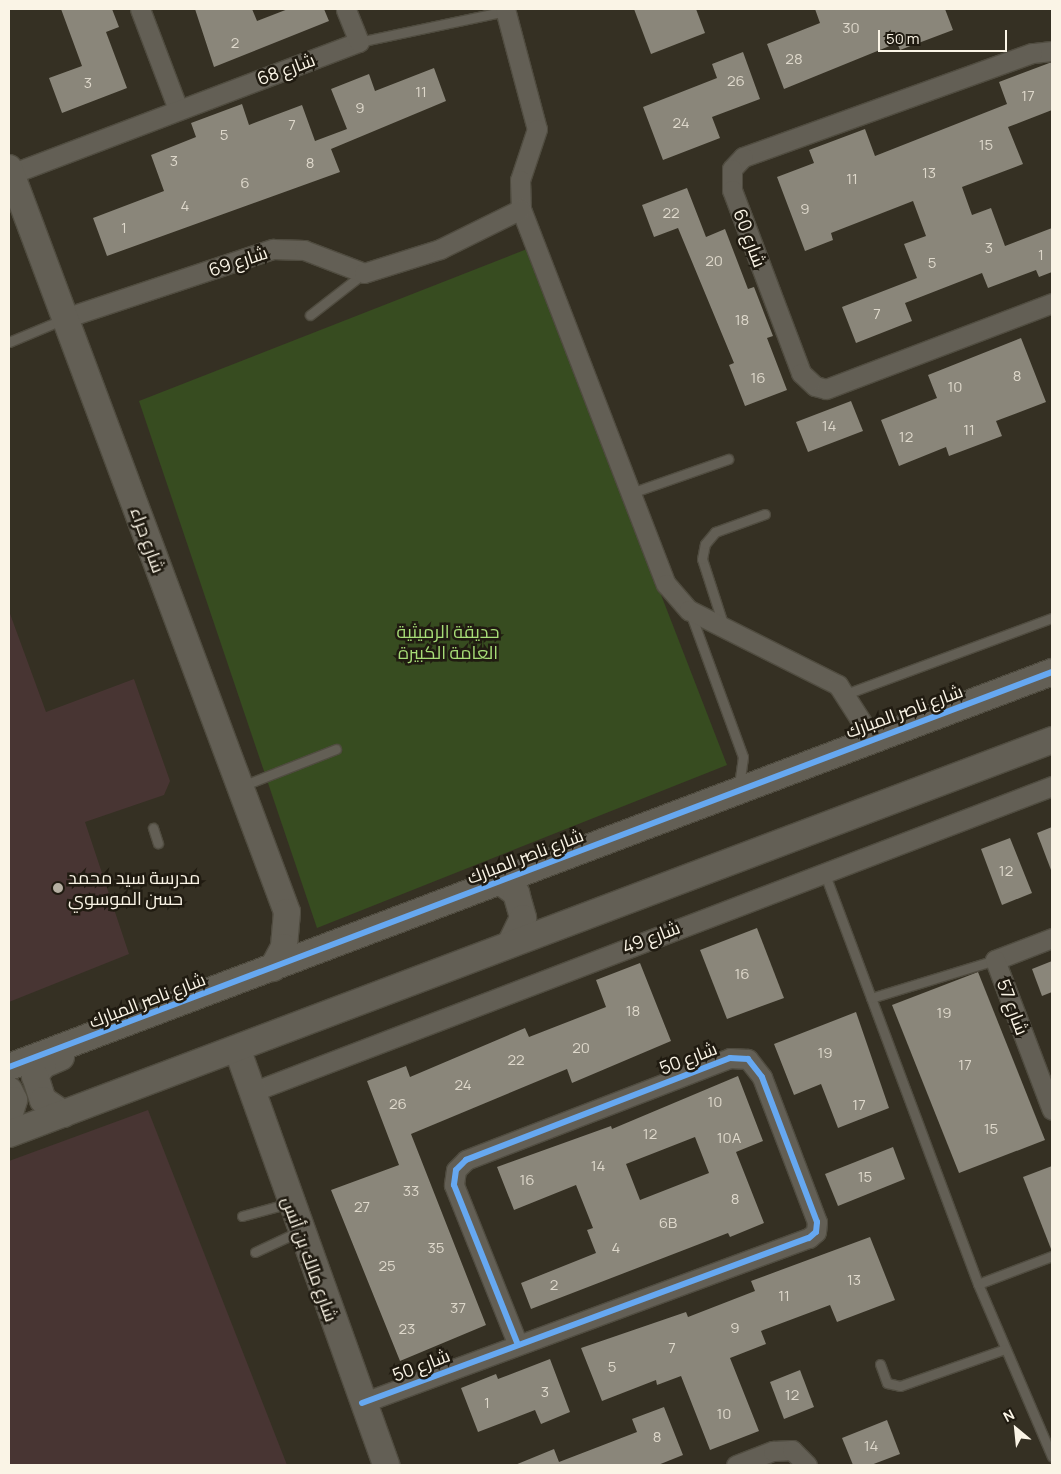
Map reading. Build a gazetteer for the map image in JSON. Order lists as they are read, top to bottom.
{
  "streets": {
    "street": [
      "شارع 68",
      "شارع 60",
      "شارع 69",
      "شارع حراء",
      "شارع ناصر المبارك",
      "شارع 49",
      "شارع 57",
      "شارع 50",
      "شارع مالك بن أنس"
    ]
  },
  "crossings": [
    ["شارع 68", "شارع حراء"],
    ["شارع 69", "شارع حراء"],
    ["شارع حراء", "شارع ناصر المبارك"],
    ["شارع 49", "شارع مالك بن أنس"],
    ["شارع 50", "شارع مالك بن أنس"]
  ],
  "parks": ["حديقة الرميثية العامة الكبيرة"],
  "places": ["مدرسة سيد محمد حسن الموسوي"],
  "house_numbers": [
    "30",
    "2",
    "28",
    "26",
    "3",
    "11",
    "17",
    "9",
    "24",
    "7",
    "5",
    "15",
    "3",
    "8",
    "13",
    "11",
    "6",
    "4",
    "9",
    "22",
    "1",
    "3",
    "1",
    "20",
    "5",
    "7",
    "18",
    "8",
    "16",
    "10",
    "14",
    "11",
    "12",
    "12",
    "16",
    "18",
    "19",
    "20",
    "19",
    "22",
    "17",
    "24",
    "10",
    "26",
    "17",
    "15",
    "12",
    "10A",
    "14",
    "15",
    "16",
    "33",
    "8",
    "27",
    "6B",
    "35",
    "4",
    "25",
    "13",
    "2",
    "11",
    "37",
    "9",
    "23",
    "7",
    "5",
    "3",
    "12",
    "1",
    "10",
    "8",
    "14"
  ],
  "scale_bar": "50 m",
  "north": "top left"
}
